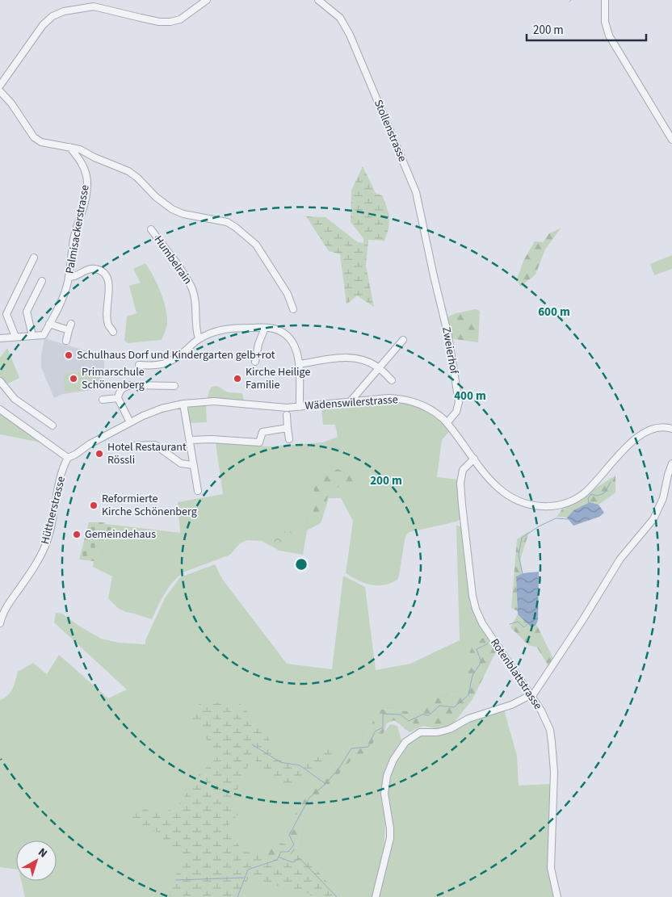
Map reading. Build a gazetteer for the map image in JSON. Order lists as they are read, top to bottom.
{
  "streets": {
    "street": [
      "Stollenstrasse",
      "Palmisackerstrasse",
      "Humbelrain",
      "Zweierhof",
      "Wädenswilerstrasse",
      "Hüttnerstrasse",
      "Rotenblattstrasse"
    ]
  },
  "crossings": [
    ["Stollenstrasse", "Zweierhof"],
    ["Zweierhof", "Wädenswilerstrasse"],
    ["Wädenswilerstrasse", "Hüttnerstrasse"],
    ["Wädenswilerstrasse", "Rotenblattstrasse"]
  ],
  "places": [
    "Schulhaus Dorf und Kindergarten gelb+rot",
    "Primarschule Schönenberg",
    "Kirche Heilige Familie",
    "Hotel Restaurant Rössli",
    "Reformierte Kirche Schönenberg",
    "Gemeindehaus"
  ],
  "scale_bar": "200 m",
  "north": "top right",
  "rings": ["600 m", "400 m", "200 m"]
}
